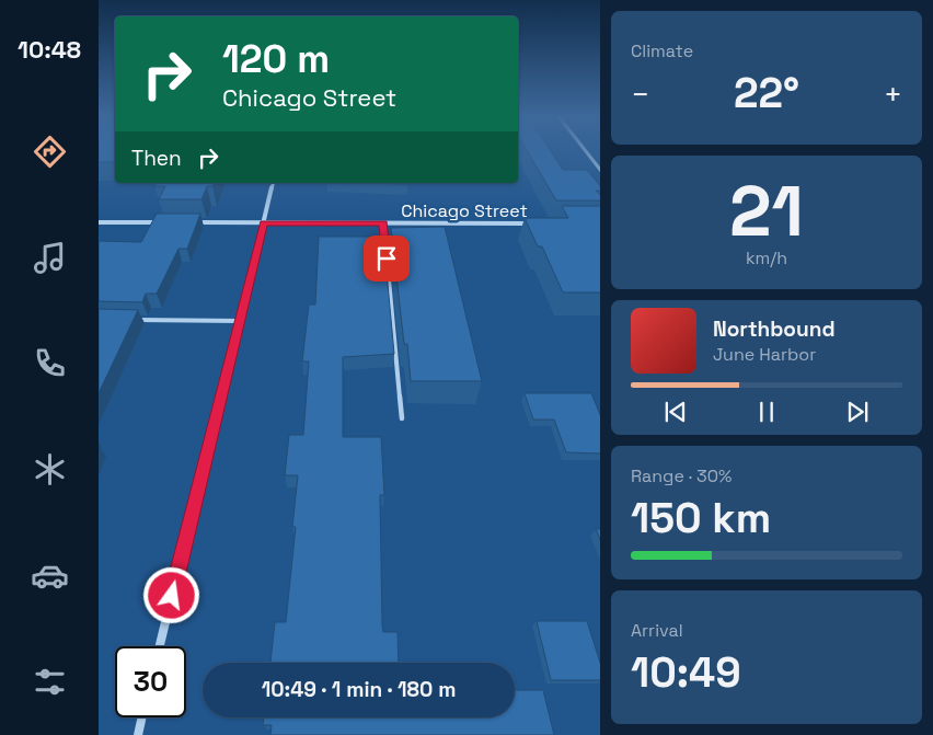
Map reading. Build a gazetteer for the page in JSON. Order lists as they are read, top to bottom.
{
  "streets": {
    "street": ["Chicago Street"]
  },
  "page": {
    "tabs": "10:48",
    "tile": [
      "Climate",
      ["21", "km/h"],
      ["Range · 30%", "150 km"],
      ["Arrival", "10:49"]
    ],
    "turn": ["120 m", "Chicago Street"],
    "heat": ["−", "22°", "+"],
    "then": "Then",
    "song": ["Northbound", "June Harbor"],
    "limit": "30",
    "trip": "10:49 · 1 min · 180 m"
  }
}
